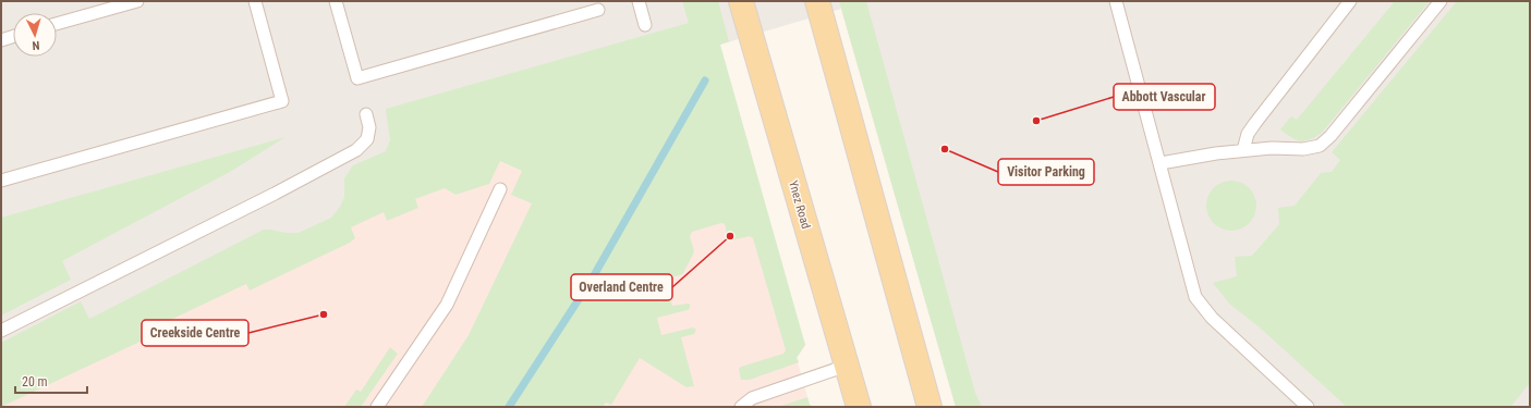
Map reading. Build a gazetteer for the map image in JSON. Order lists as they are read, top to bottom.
{
  "streets": {
    "main road": ["Ynez Road"]
  },
  "places": [
    "Abbott Vascular",
    "Visitor Parking",
    "Overland Centre",
    "Creekside Centre"
  ],
  "scale_bar": "20 m",
  "north": "bottom"
}
